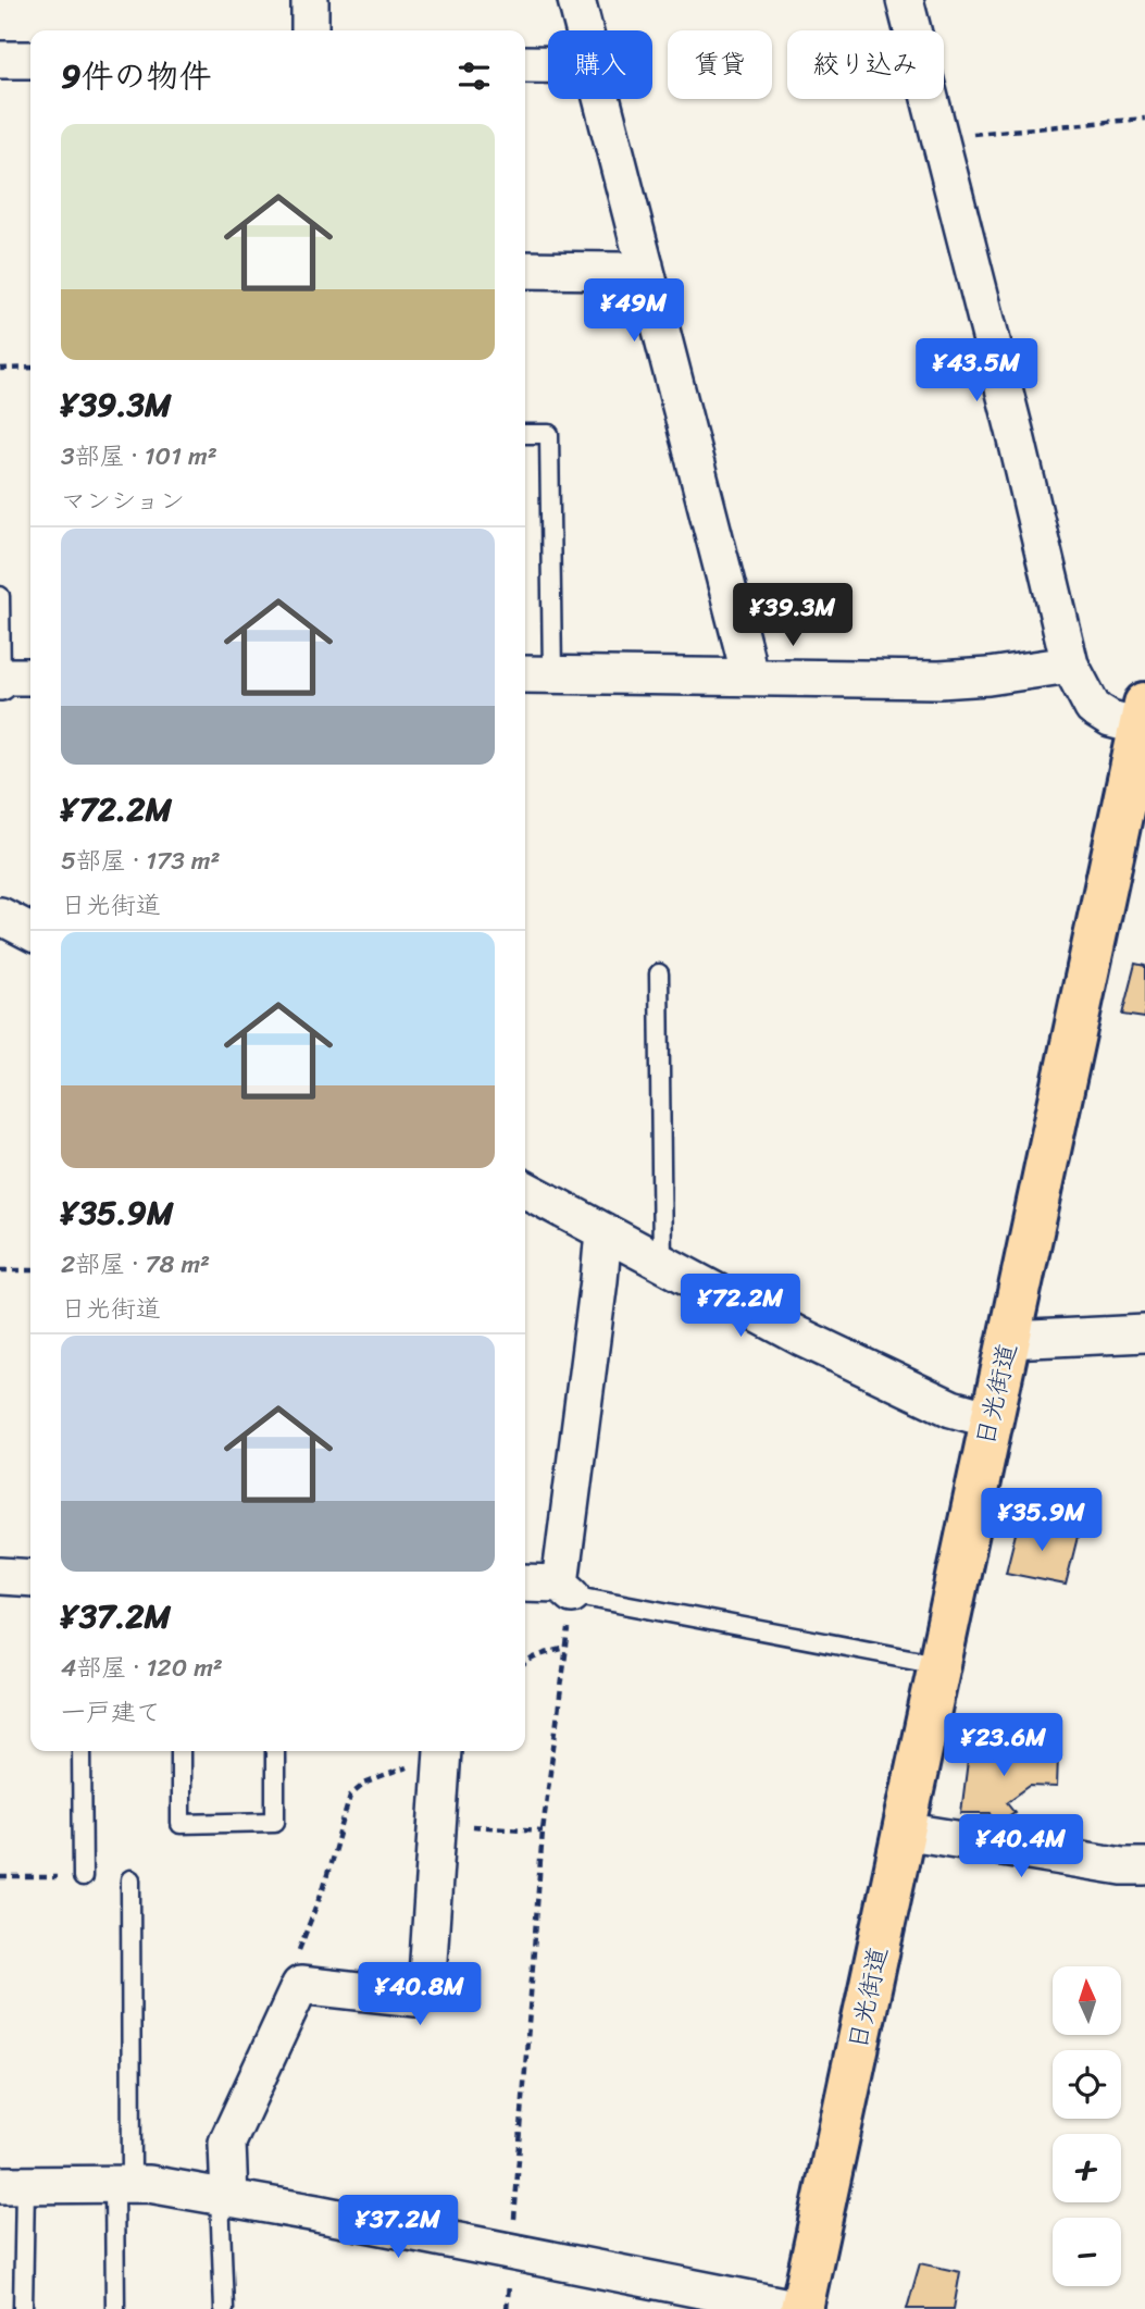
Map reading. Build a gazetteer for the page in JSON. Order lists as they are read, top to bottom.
{
  "streets": {
    "main road": ["日光街道"]
  },
  "north": "top",
  "page": {
    "chip": ["購入", "賃貸", "絞り込み"],
    "heading": "9件の物件",
    "list": [
      {
        "name": "¥39.3M",
        "note": "3部屋 · 101 m² · マンション"
      },
      {
        "name": "¥72.2M",
        "note": "5部屋 · 173 m² · 日光街道"
      },
      {
        "name": "¥35.9M",
        "note": "2部屋 · 78 m² · 日光街道"
      },
      {
        "name": "¥37.2M",
        "note": "4部屋 · 120 m² · 一戸建て"
      }
    ],
    "price": [
      "¥49M",
      "¥43.5M",
      "¥39.3M",
      "¥72.2M",
      "¥35.9M",
      "¥23.6M",
      "¥40.4M",
      "¥40.8M",
      "¥37.2M"
    ],
    "map_buttons": ["+", "−"]
  }
}
